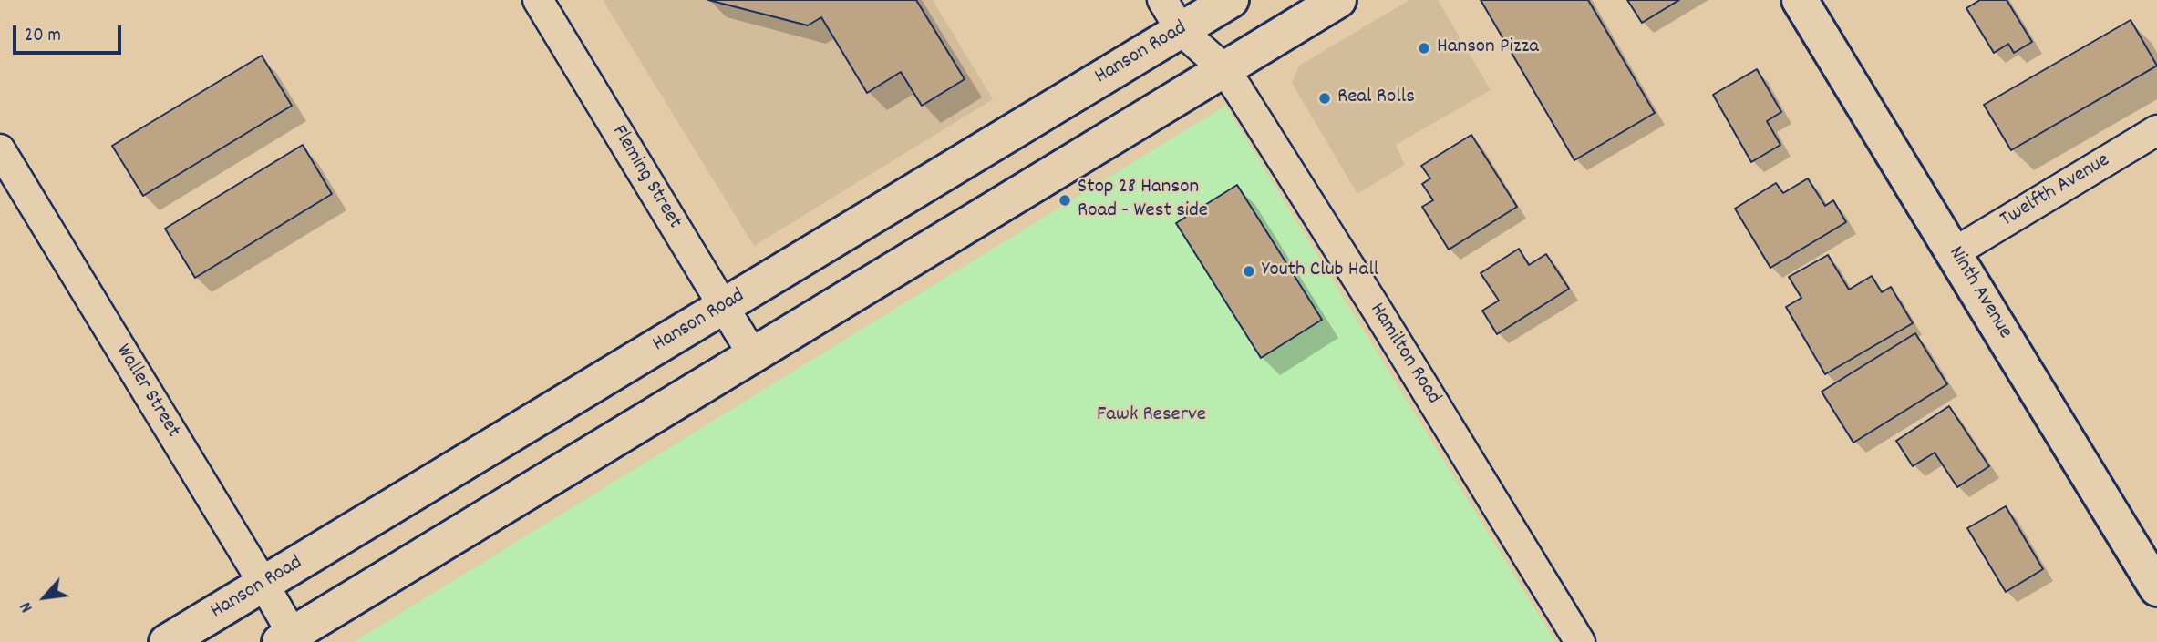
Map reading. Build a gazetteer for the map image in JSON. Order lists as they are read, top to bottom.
{
  "streets": {
    "main road": ["Hanson Road", "Ninth Avenue"],
    "street": [
      "Fleming Street",
      "Twelfth Avenue",
      "Hamilton Road",
      "Waller Street"
    ]
  },
  "crossings": [
    ["Hanson Road", "Fleming Street"],
    ["Hanson Road", "Hamilton Road"],
    ["Hanson Road", "Waller Street"],
    ["Twelfth Avenue", "Ninth Avenue"]
  ],
  "parks": ["Fawk Reserve"],
  "places": [
    "Hanson Pizza",
    "Real Rolls",
    "Stop 28 Hanson Road - West side",
    "Youth Club Hall"
  ],
  "scale_bar": "20 m",
  "north": "bottom left"
}
